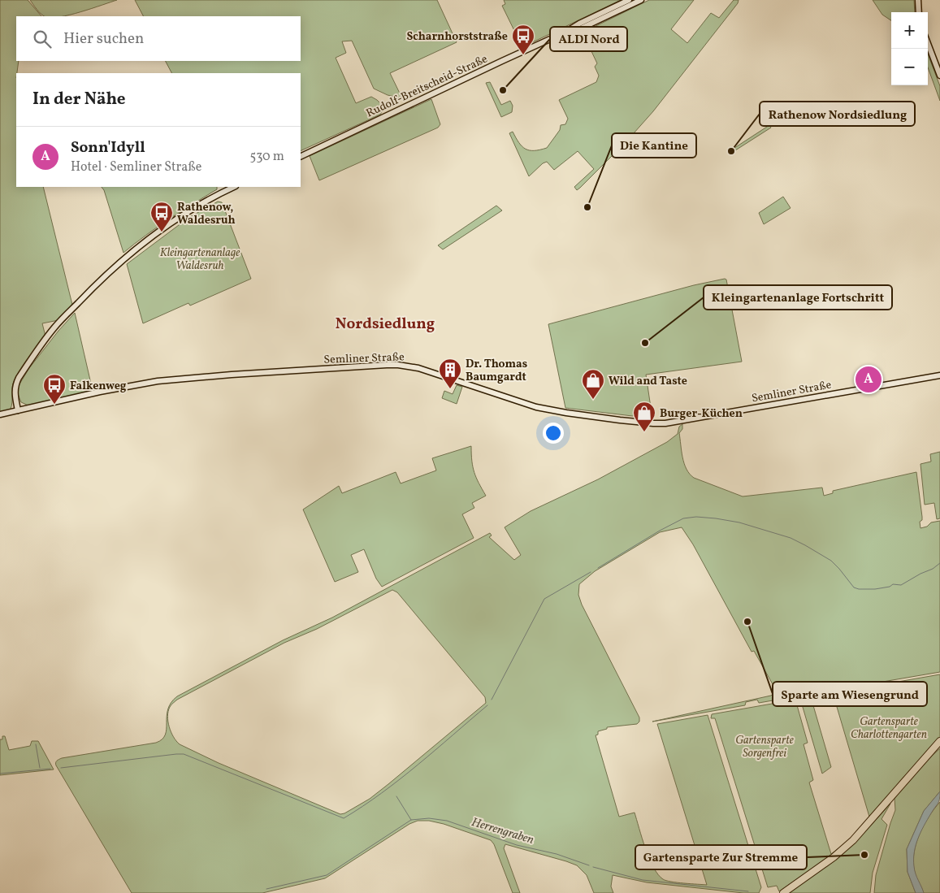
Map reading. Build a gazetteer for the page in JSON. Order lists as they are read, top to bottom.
{
  "streets": {
    "street": ["Rudolf-Breitscheid-Straße", "Semliner Straße"]
  },
  "districts": ["Nordsiedlung"],
  "water": ["Herrengraben"],
  "parks": ["Kleingartenanlage Waldesruh", "Gartensparte Charlottengarten", "Gartensparte Sorgenfrei"],
  "places": {
    "bus stop": ["Scharnhorststraße", "Rathenow, Waldesruh", "Falkenweg"],
    "other": [
      "ALDI Nord",
      "Rathenow Nordsiedlung",
      "Die Kantine",
      "Kleingartenanlage Fortschritt",
      "Sparte am Wiesengrund",
      "Gartensparte Zur Stremme"
    ],
    "building": ["Dr. Thomas Baumgardt"],
    "shop": ["Wild and Taste", "Burger-Küchen"]
  },
  "page": {
    "map_buttons": ["+", "−"],
    "search": "Hier suchen",
    "heading": "In der Nähe",
    "list": [
      {
        "mark": "A",
        "name": "Sonn'Idyll",
        "note": "Hotel · Semliner Straße",
        "value": "530 m"
      }
    ],
    "pins": "A"
  }
}
